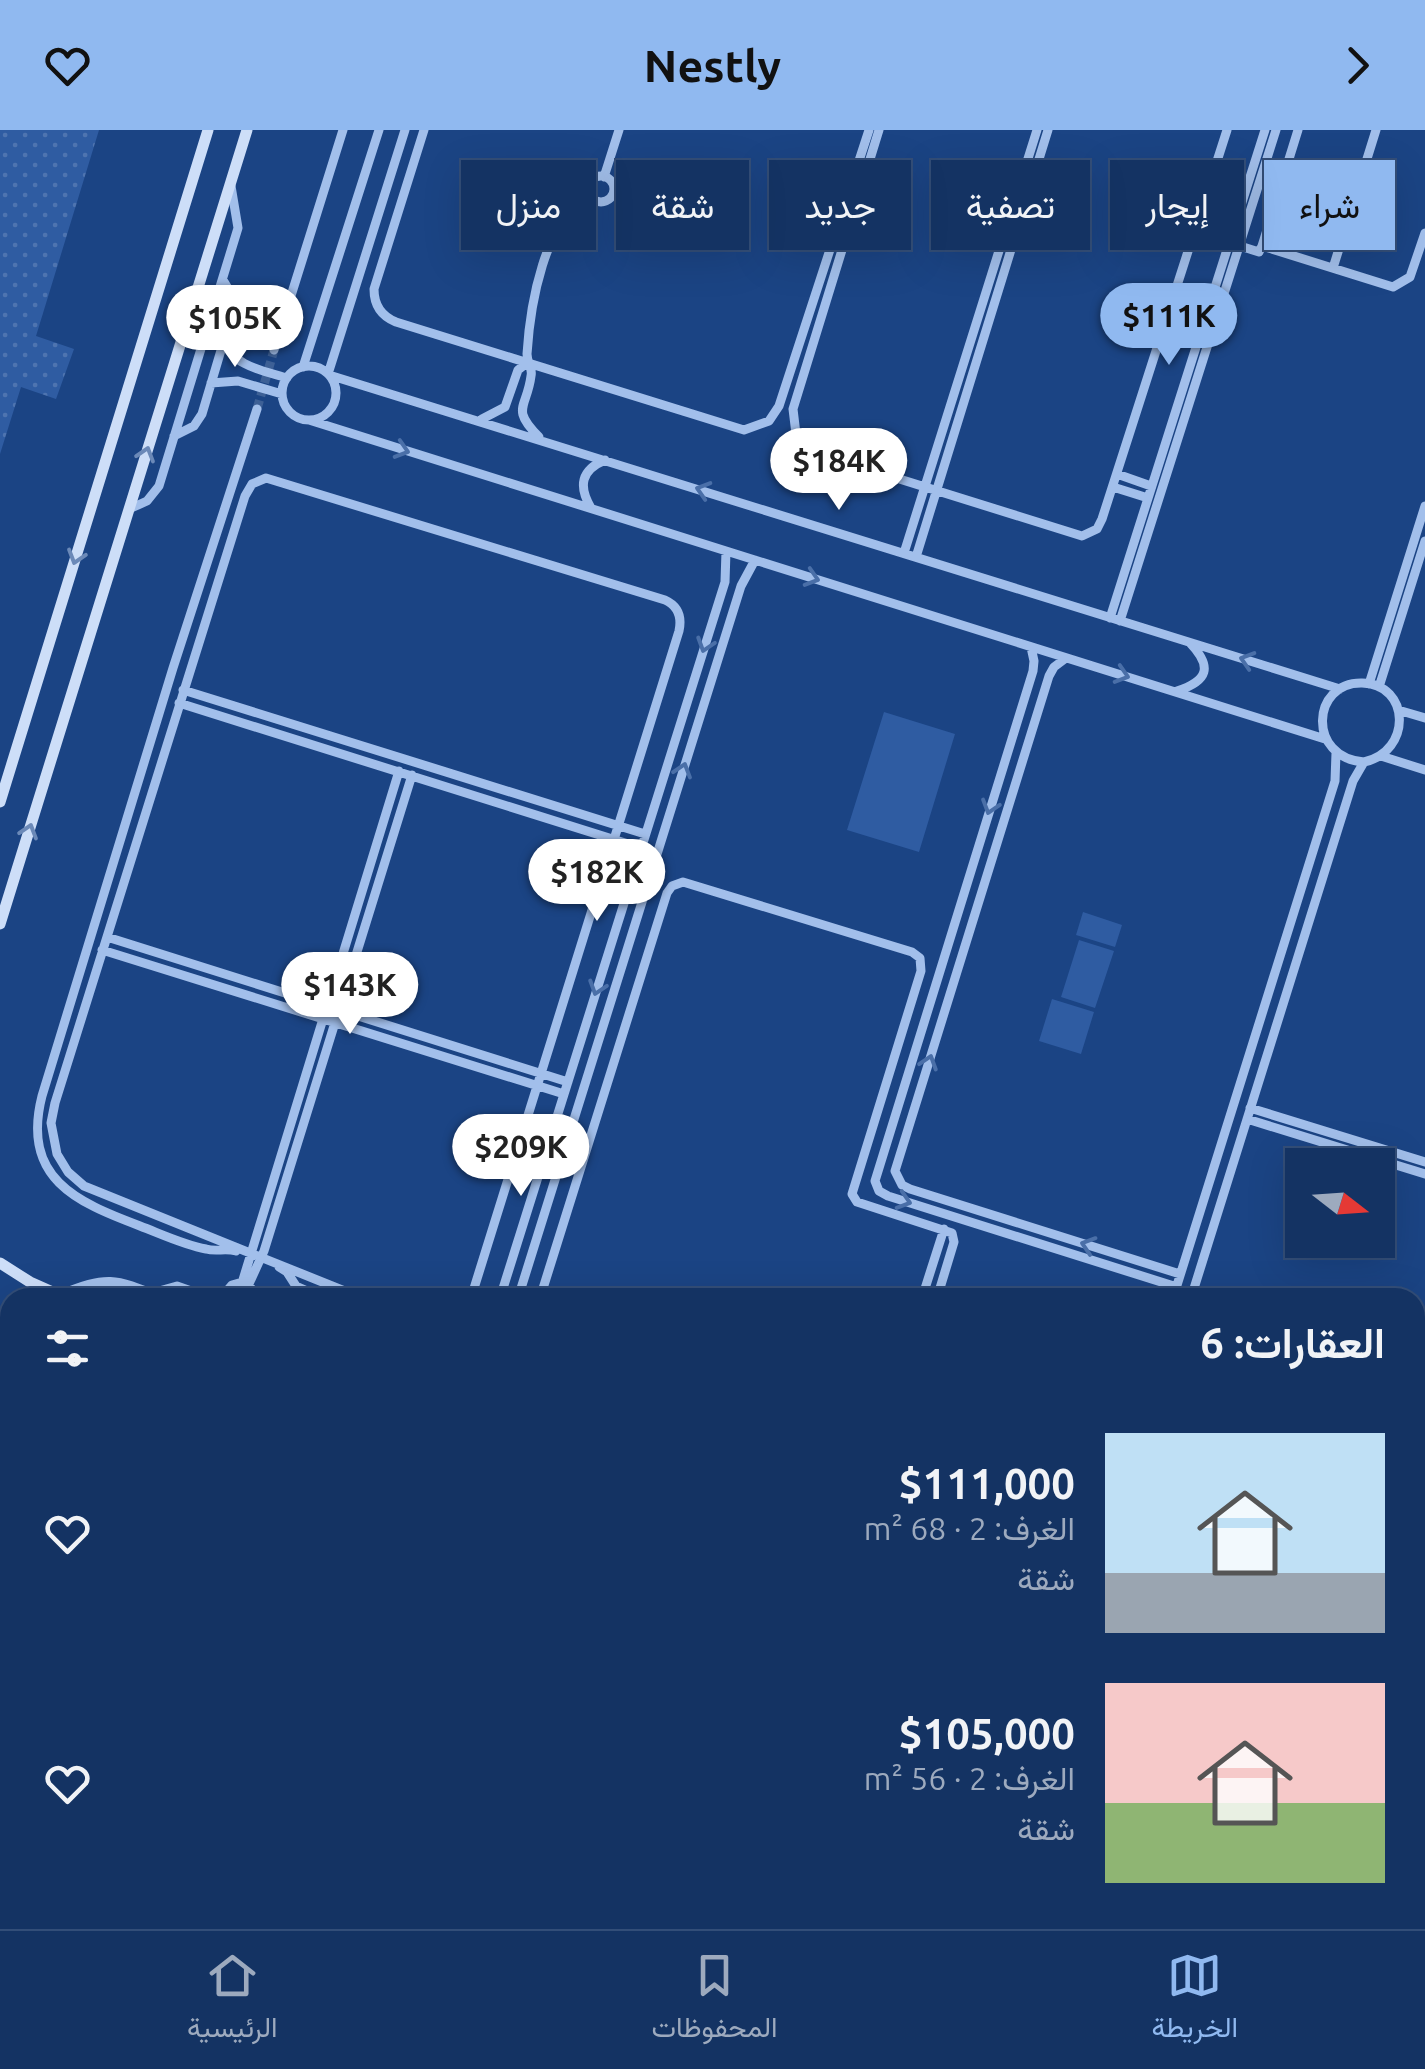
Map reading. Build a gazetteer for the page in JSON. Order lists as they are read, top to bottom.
{
  "north": "right",
  "page": {
    "header": "Nestly",
    "chip": [
      "شراء",
      "إيجار",
      "تصفية",
      "جديد",
      "شقة",
      "منزل"
    ],
    "price": [
      "$111K",
      "$105K",
      "$184K",
      "$182K",
      "$143K",
      "$209K"
    ],
    "heading": "العقارات: 6",
    "list": [
      {
        "name": "$111,000",
        "note": "الغرف: 2 · 68 m² · شقة"
      },
      {
        "name": "$105,000",
        "note": "الغرف: 2 · 56 m² · شقة"
      }
    ],
    "tabs": ["الخريطة", "المحفوظات", "الرئيسية"]
  }
}
